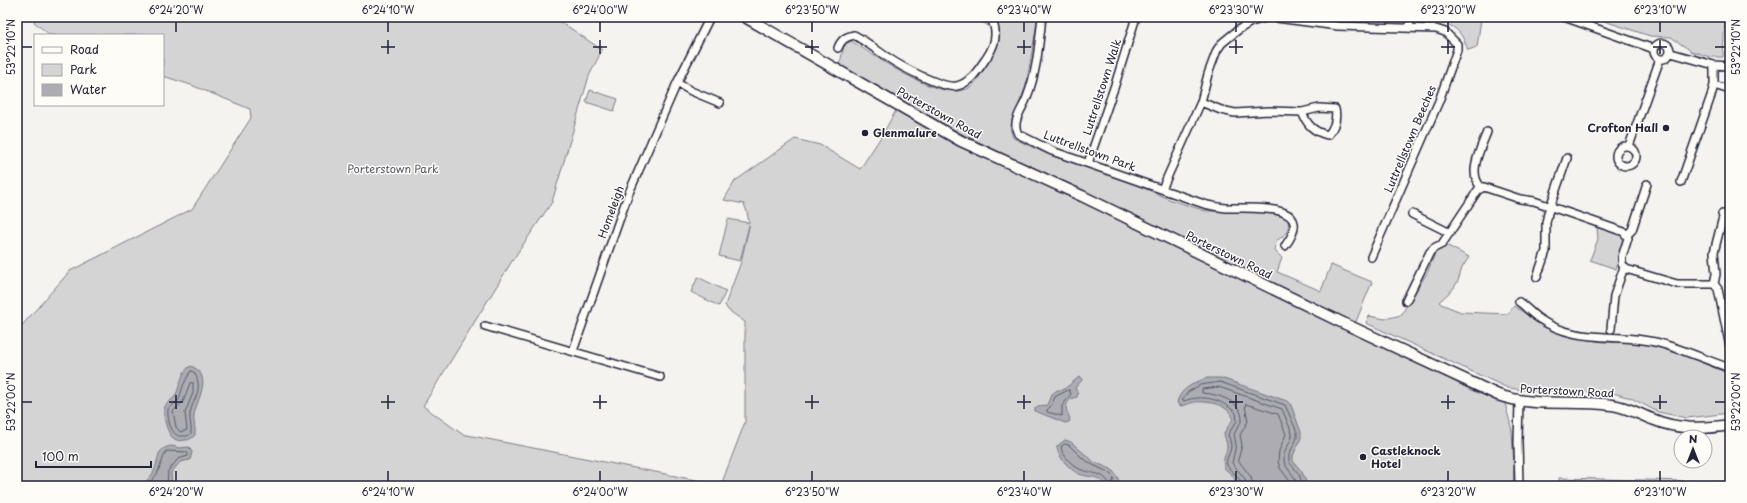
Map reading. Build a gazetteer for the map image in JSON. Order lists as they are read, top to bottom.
{
  "streets": {
    "street": [
      "Luttrellstown Walk",
      "Porterstown Road",
      "Luttrellstown Beeches",
      "Luttrellstown Park",
      "Homeleigh"
    ]
  },
  "crossings": [
    ["Luttrellstown Walk", "Luttrellstown Park"]
  ],
  "parks": ["Porterstown Park"],
  "places": ["Crofton Hall", "Glenmalure", "Castleknock Hotel"],
  "legend": ["Road", "Park", "Water"],
  "scale_bar": "100 m",
  "north": "top",
  "coordinates": [
    "6°24'20\"W",
    "6°24'10\"W",
    "6°24'00\"W",
    "6°23'50\"W",
    "6°23'40\"W",
    "6°23'30\"W",
    "6°23'20\"W",
    "6°23'10\"W",
    "53°22'10\"N",
    "53°22'00\"N"
  ]
}
